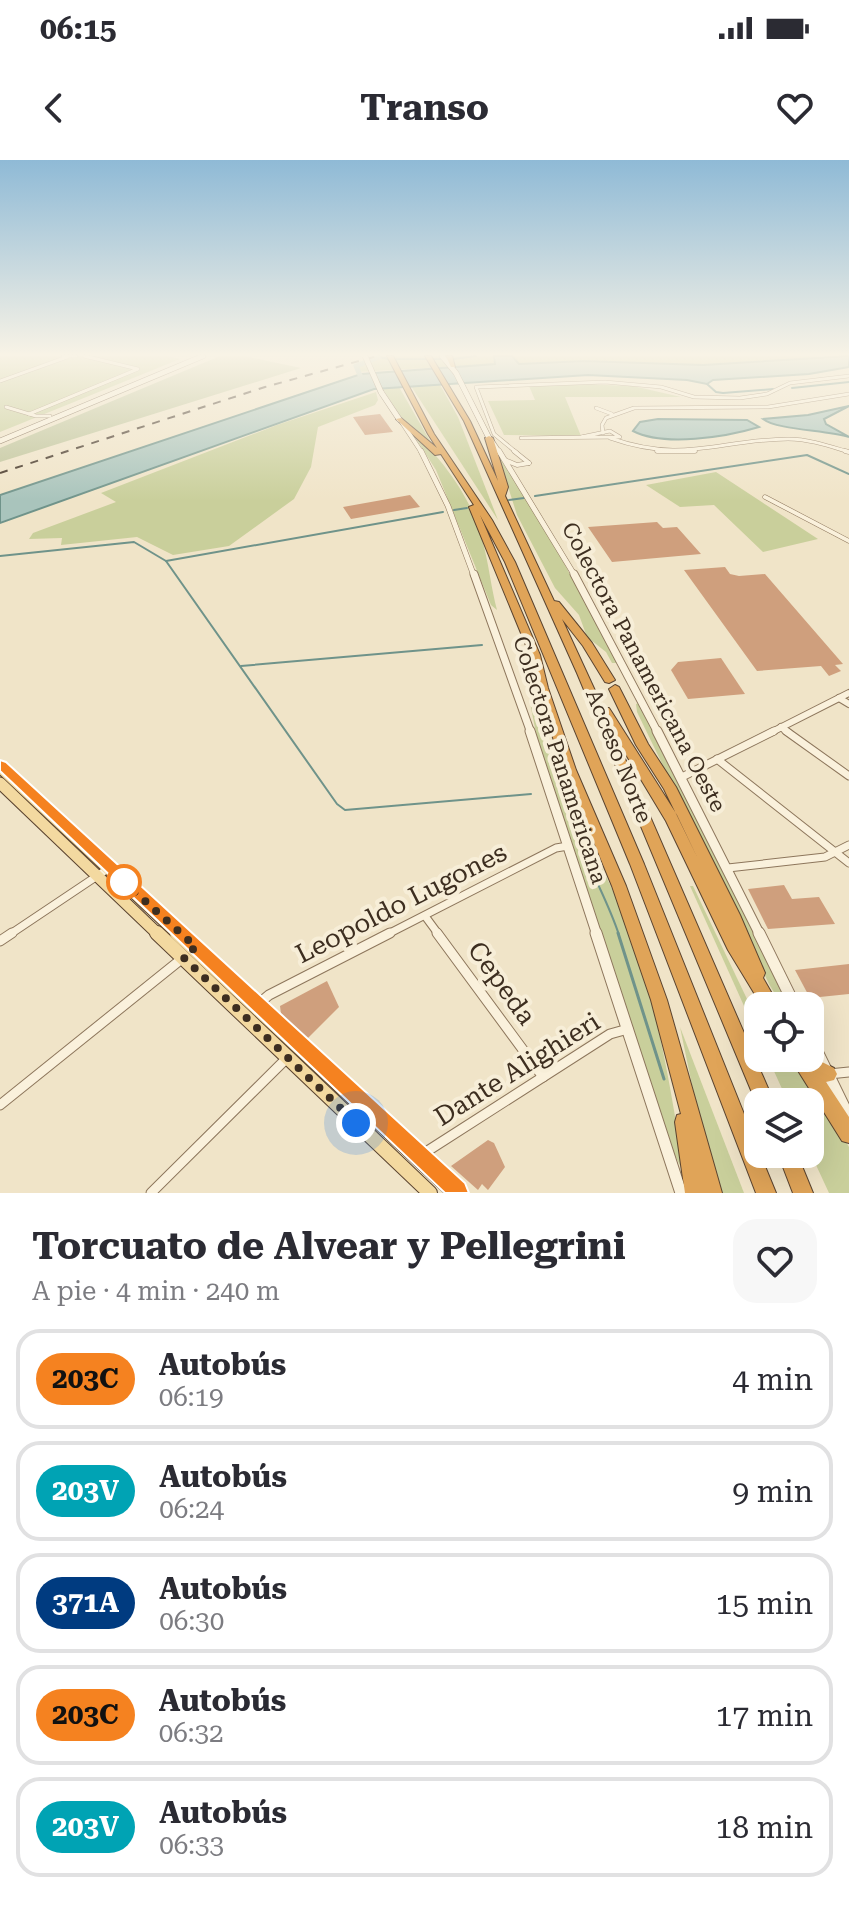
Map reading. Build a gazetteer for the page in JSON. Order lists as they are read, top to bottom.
{
  "streets": {
    "highway": ["Acceso Norte"],
    "main road": ["Colectora Panamericana Oeste", "Colectora Panamericana"],
    "street": ["Leopoldo Lugones", "Cepeda", "Dante Alighieri"]
  },
  "crossings": [
    ["Colectora Panamericana", "Leopoldo Lugones"],
    ["Colectora Panamericana", "Dante Alighieri"],
    ["Leopoldo Lugones", "Cepeda"],
    ["Cepeda", "Dante Alighieri"]
  ],
  "lines": ["bus line 203C"],
  "page": {
    "status": "06:15",
    "header": "Transo",
    "heading": ["Torcuato de Alvear y Pellegrini", "A pie · 4 min · 240 m"],
    "list": [
      {
        "mark": "203C",
        "name": "Autobús",
        "note": "06:19",
        "value": "4 min"
      },
      {
        "mark": "203V",
        "name": "Autobús",
        "note": "06:24",
        "value": "9 min"
      },
      {
        "mark": "371A",
        "name": "Autobús",
        "note": "06:30",
        "value": "15 min"
      },
      {
        "mark": "203C",
        "name": "Autobús",
        "note": "06:32",
        "value": "17 min"
      },
      {
        "mark": "203V",
        "name": "Autobús",
        "note": "06:33",
        "value": "18 min"
      }
    ]
  }
}
